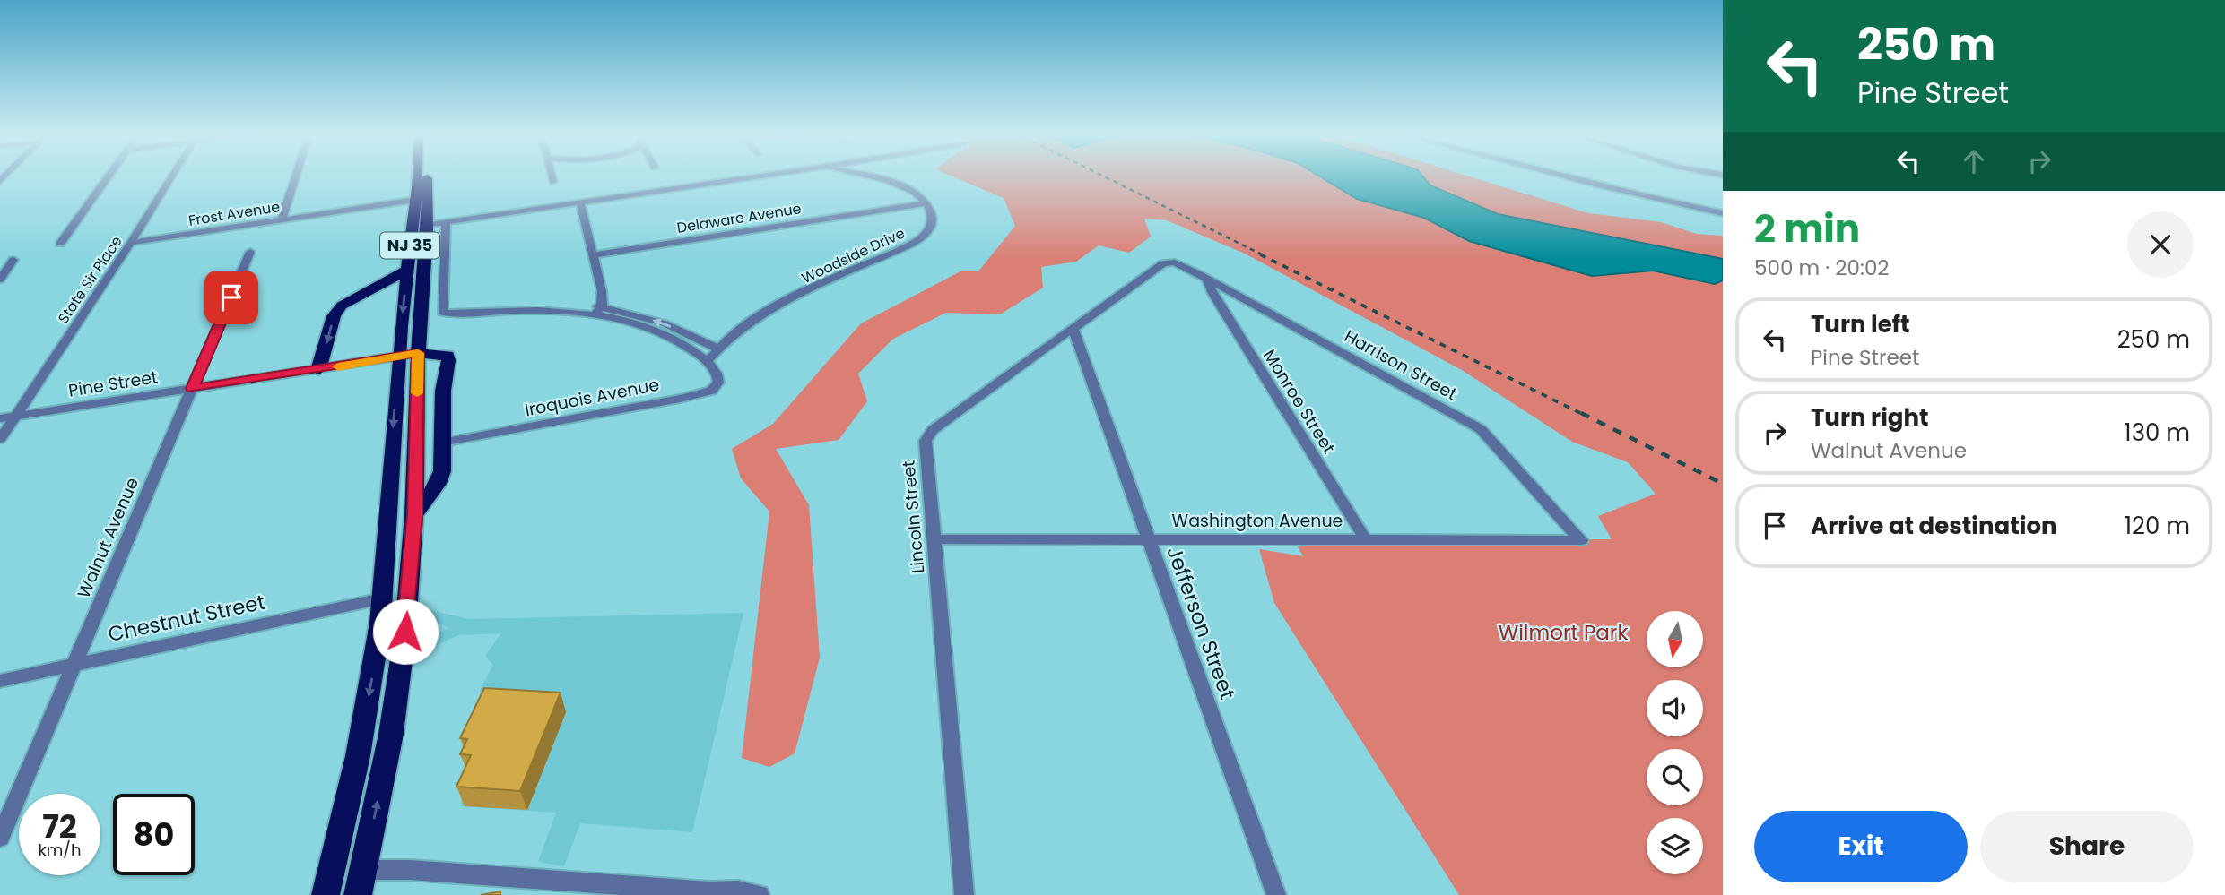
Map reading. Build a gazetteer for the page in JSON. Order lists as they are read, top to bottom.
{
  "streets": {
    "highway": ["NJ 35"],
    "street": [
      "Frost Avenue",
      "Delaware Avenue",
      "Woodside Drive",
      "State Sir Place",
      "Harrison Street",
      "Pine Street",
      "Iroquois Avenue",
      "Monroe Street",
      "Lincoln Street",
      "Washington Avenue",
      "Walnut Avenue",
      "Chestnut Street",
      "Jefferson Street"
    ]
  },
  "crossings": [
    ["Frost Avenue", "NJ 35"],
    ["Frost Avenue", "State Sir Place"],
    ["Delaware Avenue", "Woodside Drive"],
    ["NJ 35", "Pine Street"],
    ["NJ 35", "Chestnut Street"],
    ["Woodside Drive", "Iroquois Avenue"],
    ["State Sir Place", "Pine Street"],
    ["Harrison Street", "Monroe Street"],
    ["Harrison Street", "Lincoln Street"],
    ["Harrison Street", "Washington Avenue"],
    ["Pine Street", "Walnut Avenue"],
    ["Monroe Street", "Washington Avenue"],
    ["Lincoln Street", "Washington Avenue"],
    ["Lincoln Street", "Jefferson Street"],
    ["Washington Avenue", "Jefferson Street"],
    ["Walnut Avenue", "Chestnut Street"]
  ],
  "parks": ["Wilmort Park"],
  "north": "bottom",
  "page": {
    "turn": ["250 m", "Pine Street"],
    "heading": ["2 min", "500 m · 20:02"],
    "list": [
      {
        "name": "Turn left",
        "note": "Pine Street",
        "value": "250 m"
      },
      {
        "name": "Turn right",
        "note": "Walnut Avenue",
        "value": "130 m"
      },
      {
        "name": "Arrive at destination",
        "value": "120 m"
      }
    ],
    "speed": "72 km/h",
    "limit": "80",
    "buttons": ["Exit", "Share"]
  }
}
